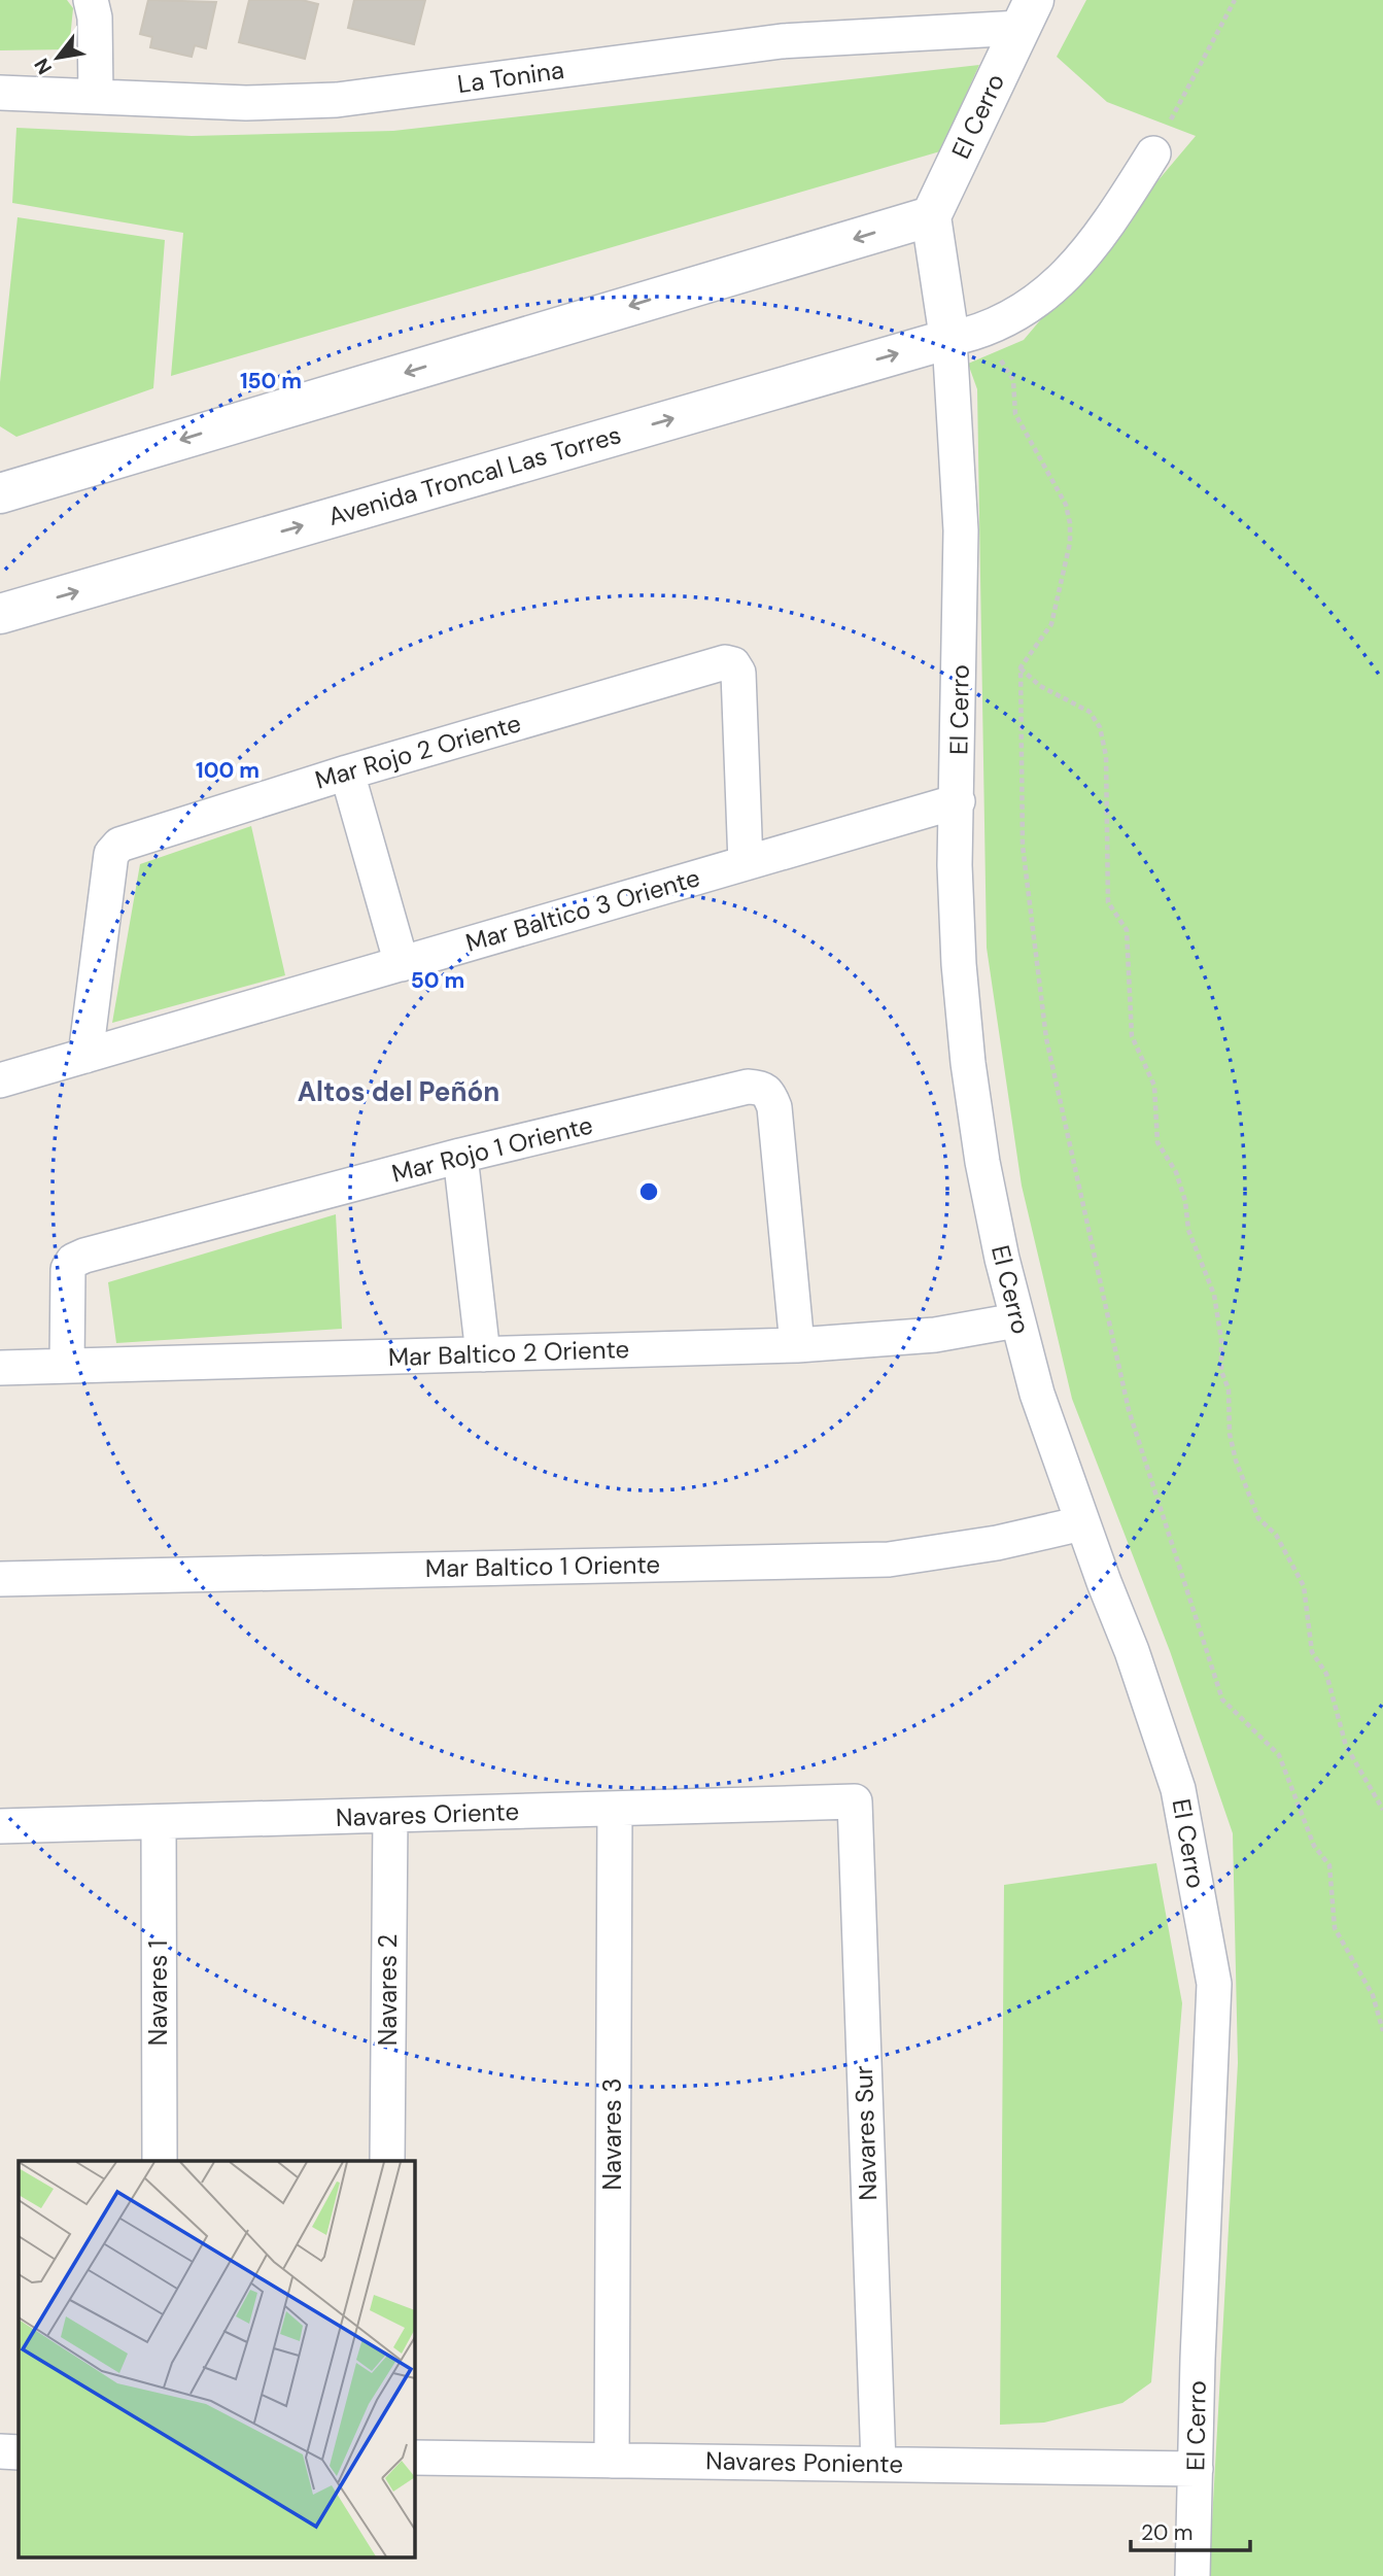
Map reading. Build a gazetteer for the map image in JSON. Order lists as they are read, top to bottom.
{
  "streets": {
    "street": [
      "La Tonina",
      "El Cerro",
      "Avenida Troncal Las Torres",
      "Mar Rojo 2 Oriente",
      "Mar Baltico 3 Oriente",
      "Mar Rojo 1 Oriente",
      "Mar Baltico 2 Oriente",
      "Mar Baltico 1 Oriente",
      "Navares Oriente",
      "Navares 2",
      "Navares 1",
      "Navares Sur",
      "Navares 3",
      "Navares Poniente"
    ]
  },
  "crossings": [
    ["La Tonina", "El Cerro"],
    ["El Cerro", "Avenida Troncal Las Torres"],
    ["El Cerro", "Mar Baltico 3 Oriente"],
    ["El Cerro", "Mar Baltico 2 Oriente"],
    ["El Cerro", "Mar Baltico 1 Oriente"],
    ["El Cerro", "Navares Poniente"],
    ["Mar Rojo 2 Oriente", "Mar Baltico 3 Oriente"],
    ["Mar Rojo 1 Oriente", "Mar Baltico 2 Oriente"],
    ["Navares Oriente", "Navares 2"],
    ["Navares Oriente", "Navares 1"],
    ["Navares Oriente", "Navares Sur"],
    ["Navares Oriente", "Navares 3"],
    ["Navares Sur", "Navares Poniente"],
    ["Navares 3", "Navares Poniente"]
  ],
  "districts": ["Altos del Peñón"],
  "scale_bar": "20 m",
  "north": "bottom left",
  "rings": ["150 m", "100 m", "50 m"]
}
